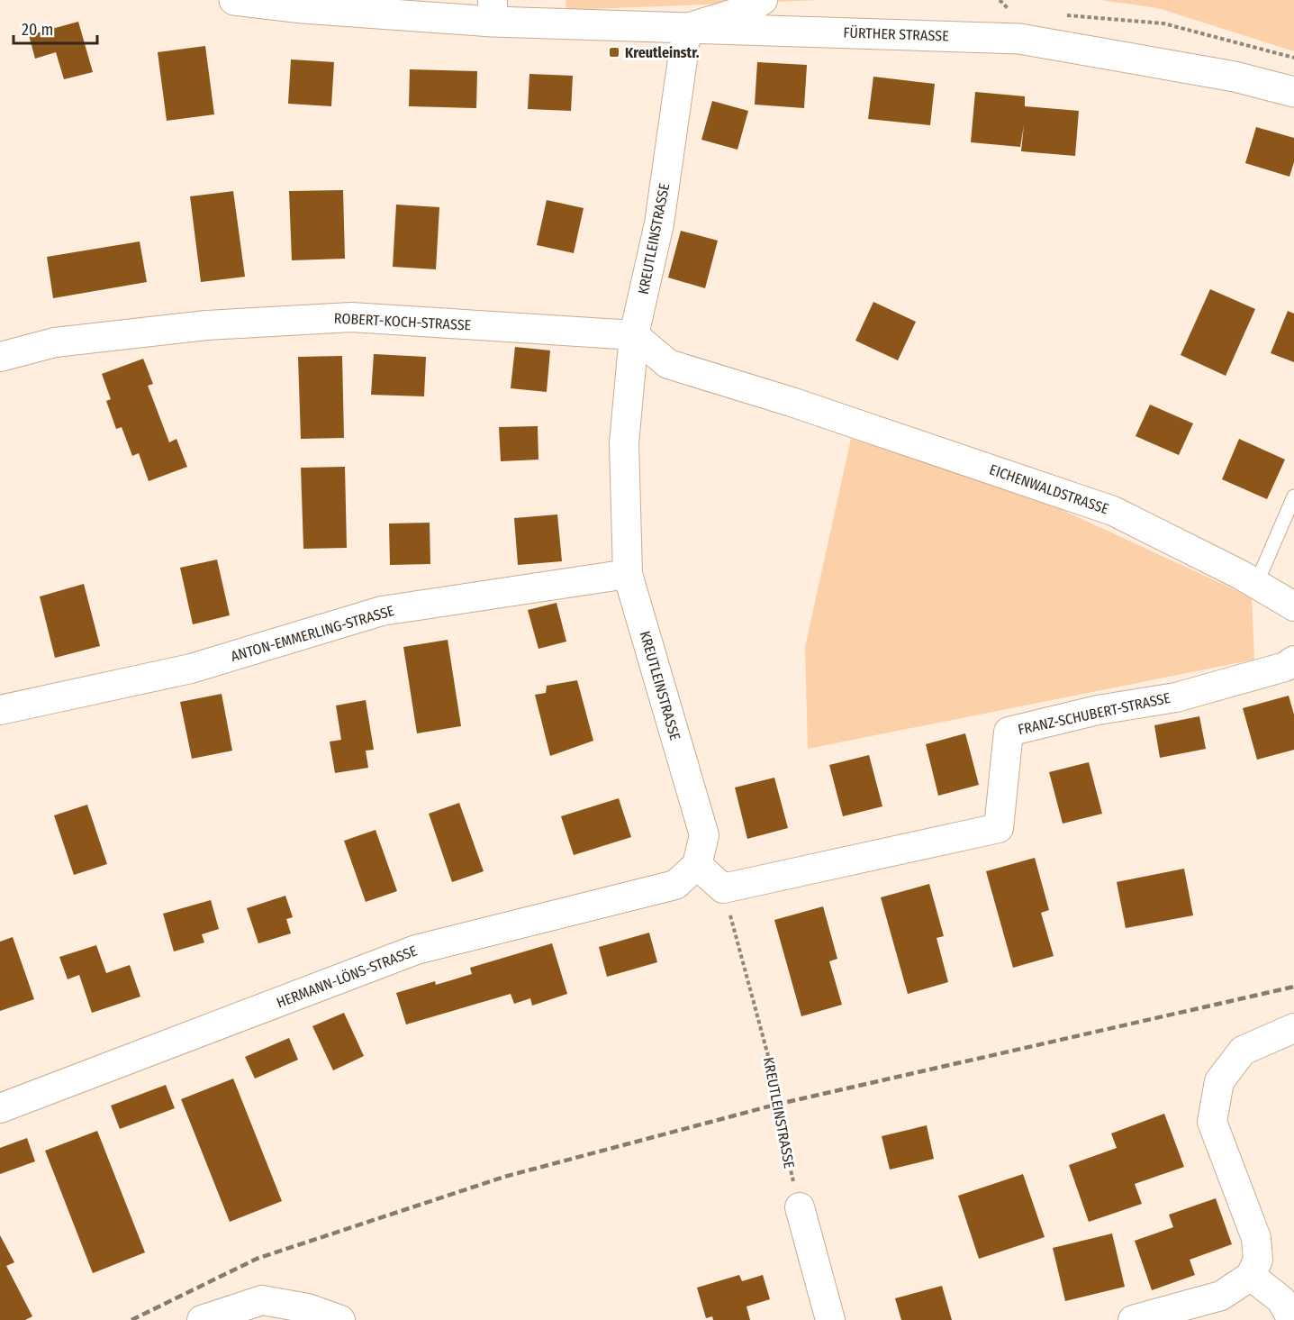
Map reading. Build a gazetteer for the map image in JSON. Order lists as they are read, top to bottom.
{
  "streets": {
    "main road": ["FÜRTHER STRASSE"],
    "street": [
      "KREUTLEINSTRASSE",
      "ROBERT-KOCH-STRASSE",
      "EICHENWALDSTRASSE",
      "ANTON-EMMERLING-STRASSE",
      "FRANZ-SCHUBERT-STRASSE",
      "HERMANN-LÖNS-STRASSE"
    ]
  },
  "crossings": [
    ["FÜRTHER STRASSE", "KREUTLEINSTRASSE"],
    ["KREUTLEINSTRASSE", "ROBERT-KOCH-STRASSE"],
    ["KREUTLEINSTRASSE", "EICHENWALDSTRASSE"],
    ["KREUTLEINSTRASSE", "ANTON-EMMERLING-STRASSE"],
    ["KREUTLEINSTRASSE", "FRANZ-SCHUBERT-STRASSE"],
    ["KREUTLEINSTRASSE", "HERMANN-LÖNS-STRASSE"],
    ["ROBERT-KOCH-STRASSE", "EICHENWALDSTRASSE"]
  ],
  "places": {
    "transit": ["Kreutleinstr."]
  },
  "scale_bar": "20 m"
}
